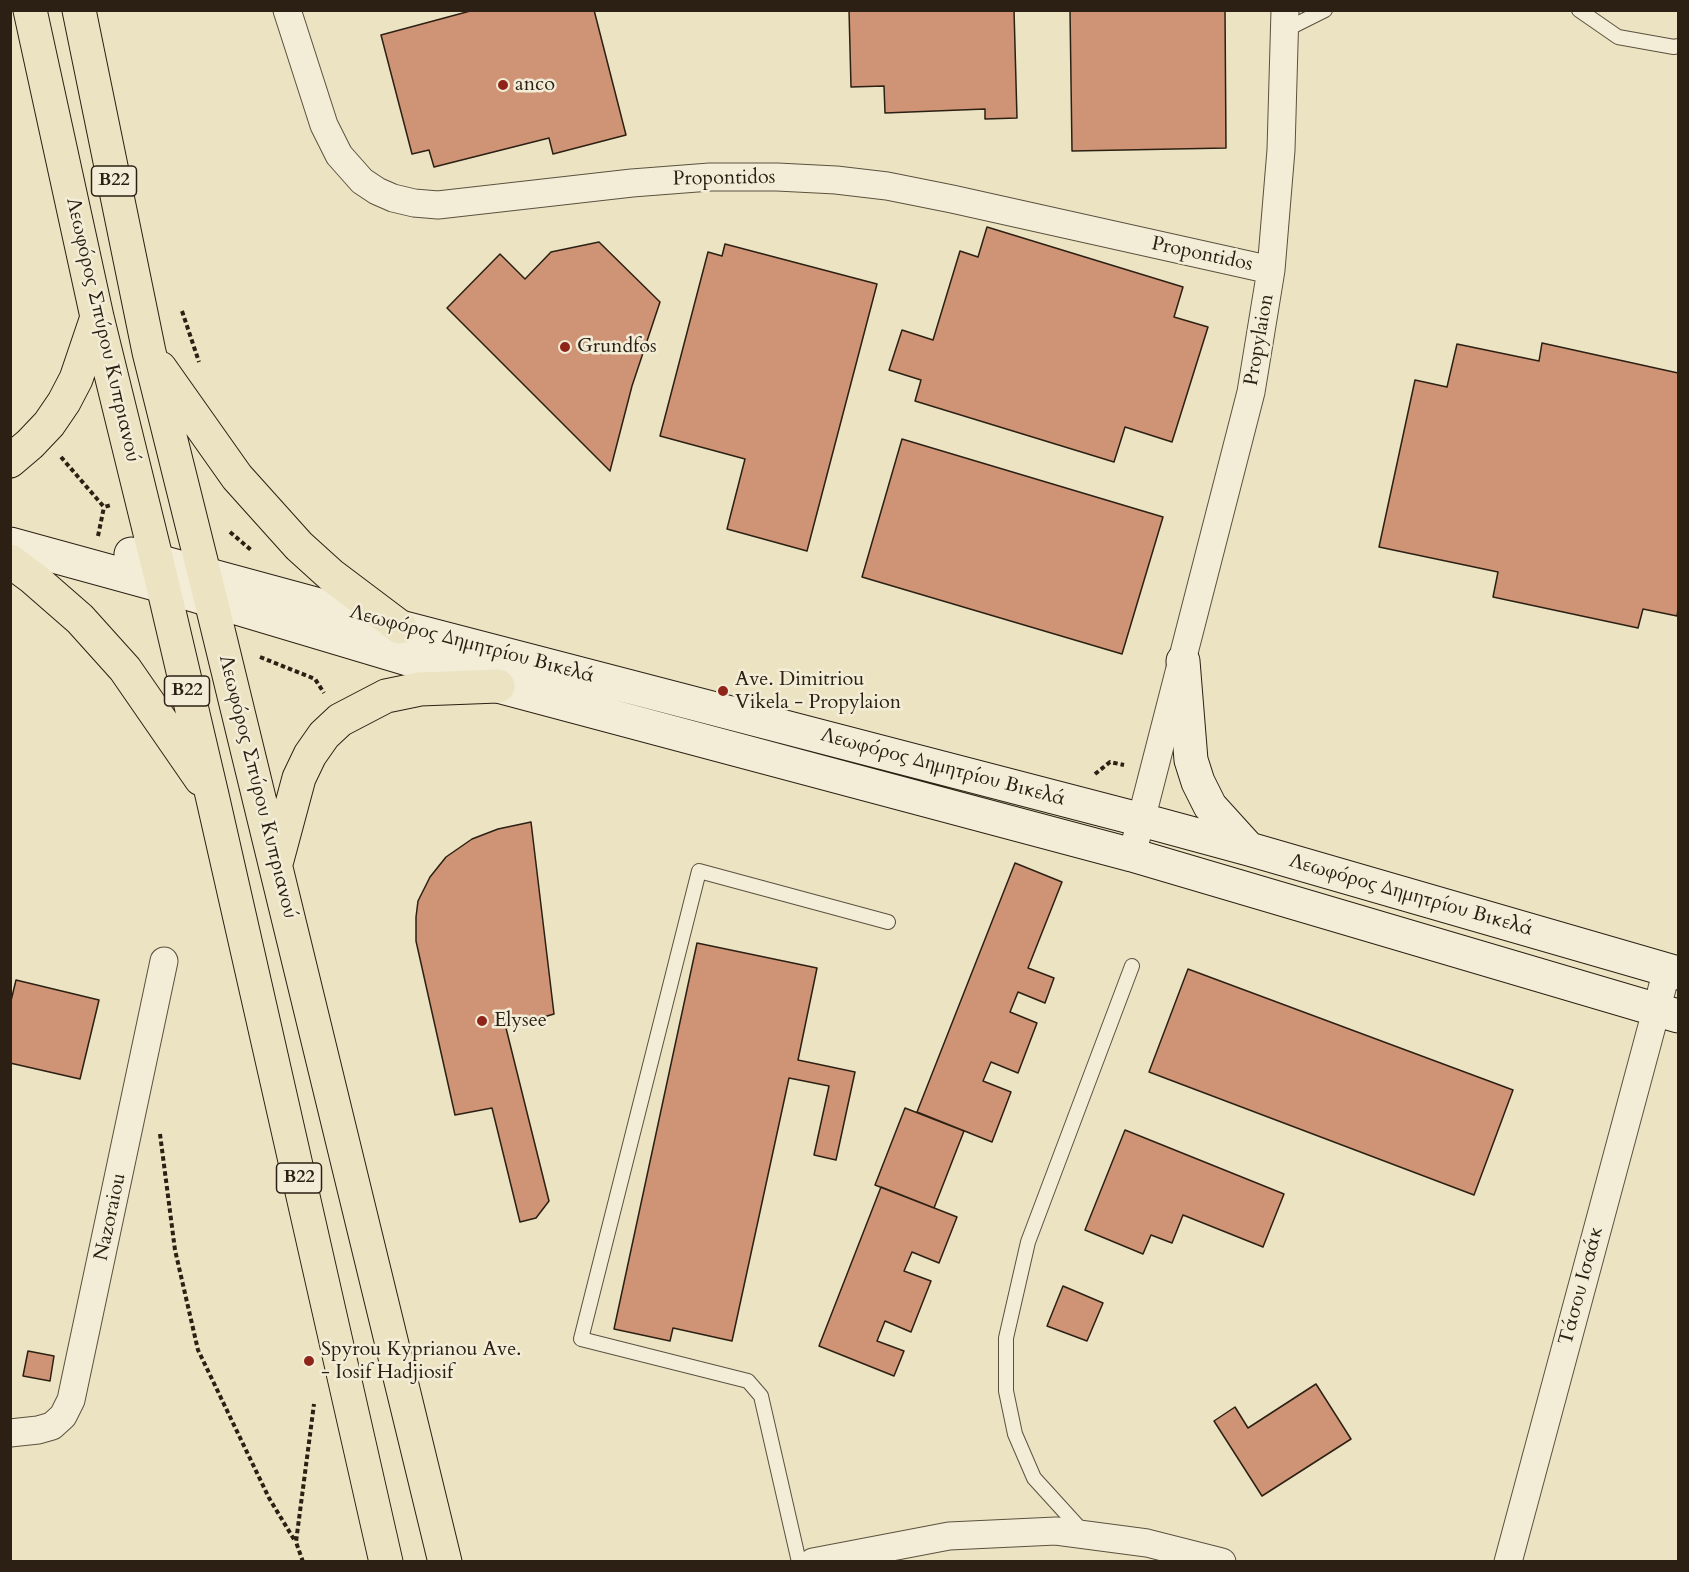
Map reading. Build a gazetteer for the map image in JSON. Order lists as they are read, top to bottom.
{
  "streets": {
    "main road": ["B22", "Λεωφόρος Σπύρου Κυπριανού", "Λεωφόρος Δημητρίου Βικελά"],
    "street": [
      "Propontidos",
      "Propylaion",
      "Nazoraiou",
      "Τάσου Ισαάκ"
    ]
  },
  "crossings": [
    ["Propontidos", "Propylaion"],
    ["Λεωφόρος Σπύρου Κυπριανού", "Λεωφόρος Δημητρίου Βικελά"],
    ["Propylaion", "Λεωφόρος Δημητρίου Βικελά"],
    ["Λεωφόρος Δημητρίου Βικελά", "Τάσου Ισαάκ"]
  ],
  "places": [
    "anco",
    "Grundfos",
    "Ave. Dimitriou Vikela - Propylaion",
    "Elysee",
    "Spyrou Kyprianou Ave. - Iosif Hadjiosif"
  ]
}
